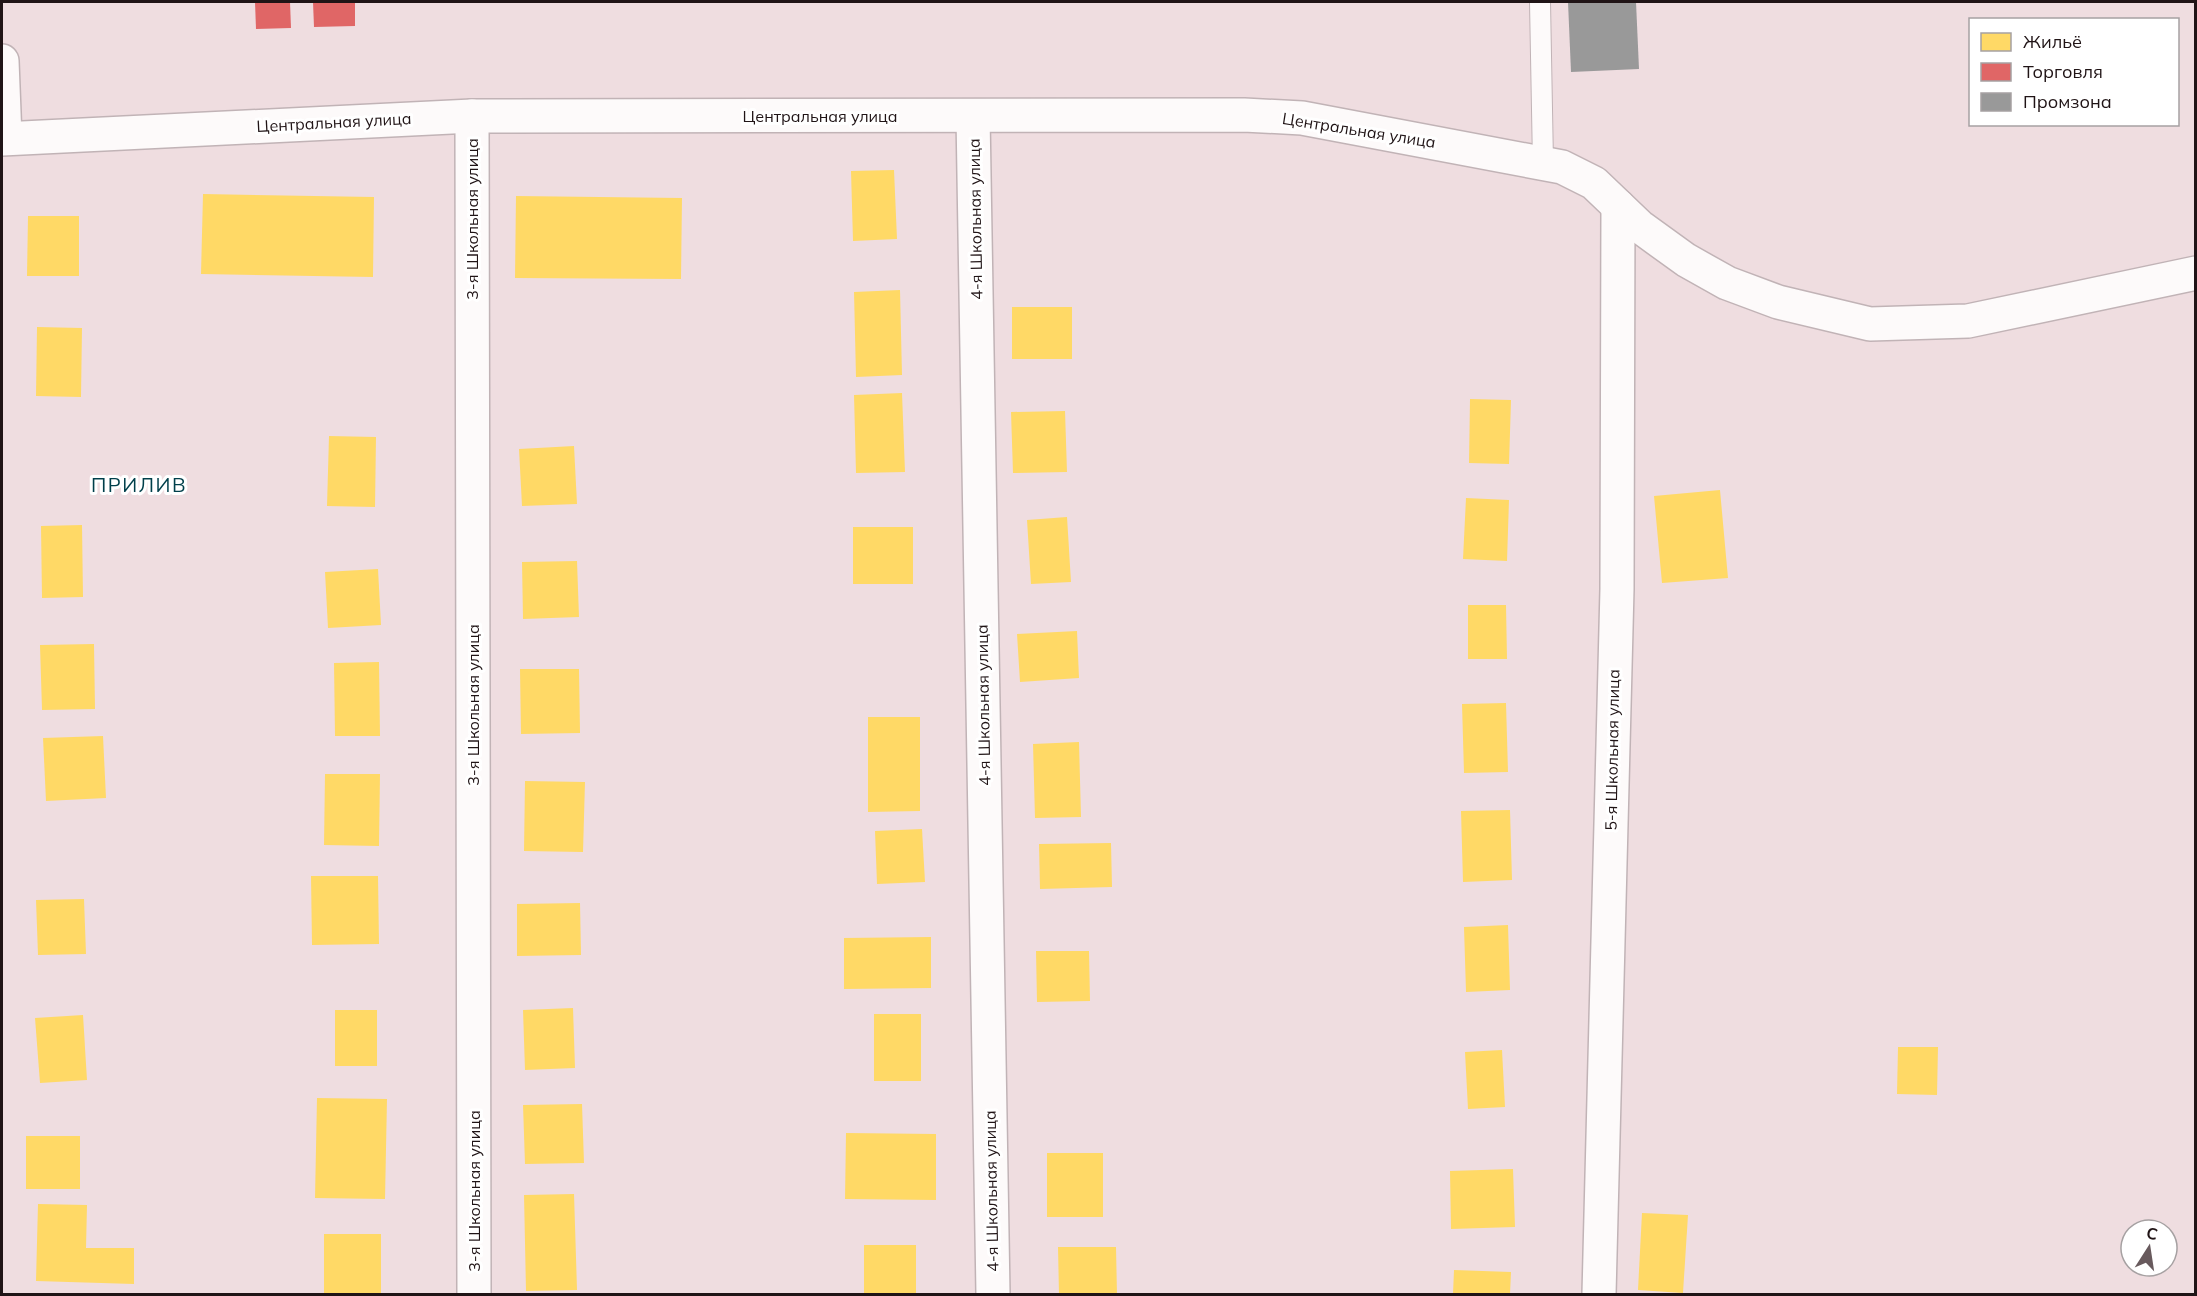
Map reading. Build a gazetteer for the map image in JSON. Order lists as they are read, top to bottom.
{
  "streets": {
    "street": [
      "Центральная улица",
      "3-я Школьная улица",
      "4-я Школьная улица",
      "5-я Школьная улица"
    ]
  },
  "crossings": [
    ["Центральная улица", "3-я Школьная улица"],
    ["Центральная улица", "4-я Школьная улица"],
    ["Центральная улица", "5-я Школьная улица"]
  ],
  "districts": ["ПРИЛИВ"],
  "legend": ["Жильё", "Торговля", "Промзона"],
  "north": "top"
}
